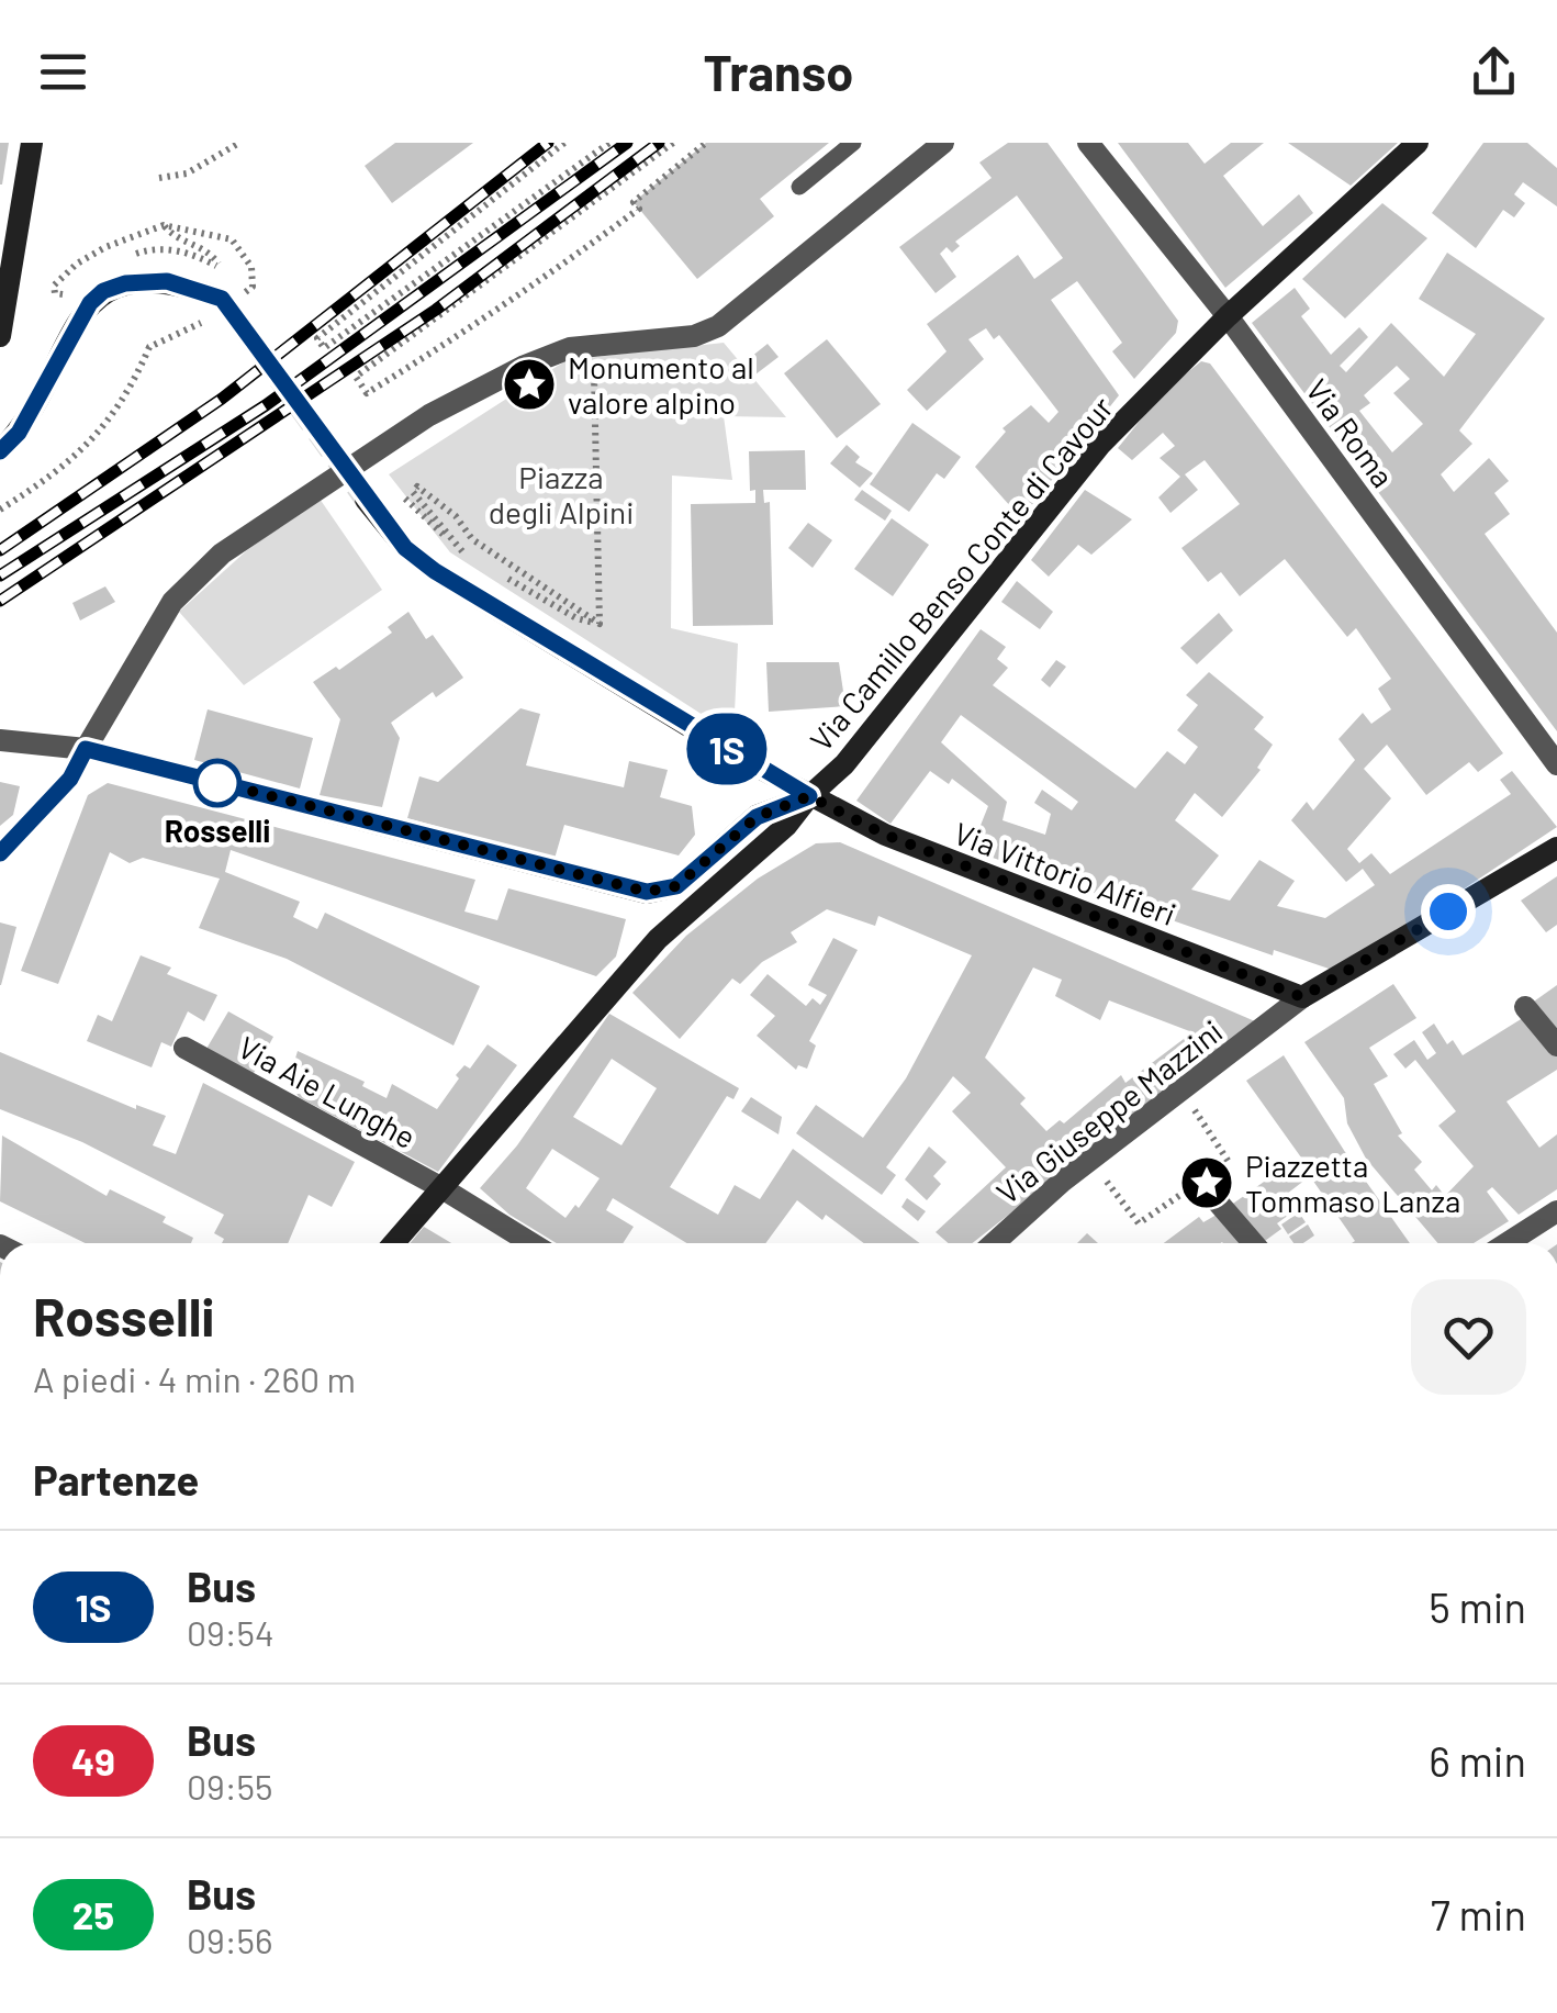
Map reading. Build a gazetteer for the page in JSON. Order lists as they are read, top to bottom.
{
  "streets": {
    "street": [
      "Via Roma",
      "Via Camillo Benso Conte di Cavour",
      "Via Vittorio Alfieri",
      "Via Aie Lunghe",
      "Via Giuseppe Mazzini"
    ]
  },
  "crossings": [
    ["Via Roma", "Via Camillo Benso Conte di Cavour"],
    ["Via Camillo Benso Conte di Cavour", "Via Vittorio Alfieri"],
    ["Via Camillo Benso Conte di Cavour", "Via Aie Lunghe"],
    ["Via Vittorio Alfieri", "Via Giuseppe Mazzini"]
  ],
  "parks": ["Piazza degli Alpini"],
  "places": {
    "place": ["Monumento al valore alpino", "Piazzetta Tommaso Lanza"],
    "other": ["Rosselli"]
  },
  "lines": ["bus line 1S"],
  "page": {
    "header": "Transo",
    "on_map": "1S",
    "heading": [
      ["Rosselli", "A piedi · 4 min · 260 m"],
      "Partenze"
    ],
    "list": [
      {
        "mark": "1S",
        "name": "Bus",
        "note": "09:54",
        "value": "5 min"
      },
      {
        "mark": "49",
        "name": "Bus",
        "note": "09:55",
        "value": "6 min"
      },
      {
        "mark": "25",
        "name": "Bus",
        "note": "09:56",
        "value": "7 min"
      }
    ]
  }
}
